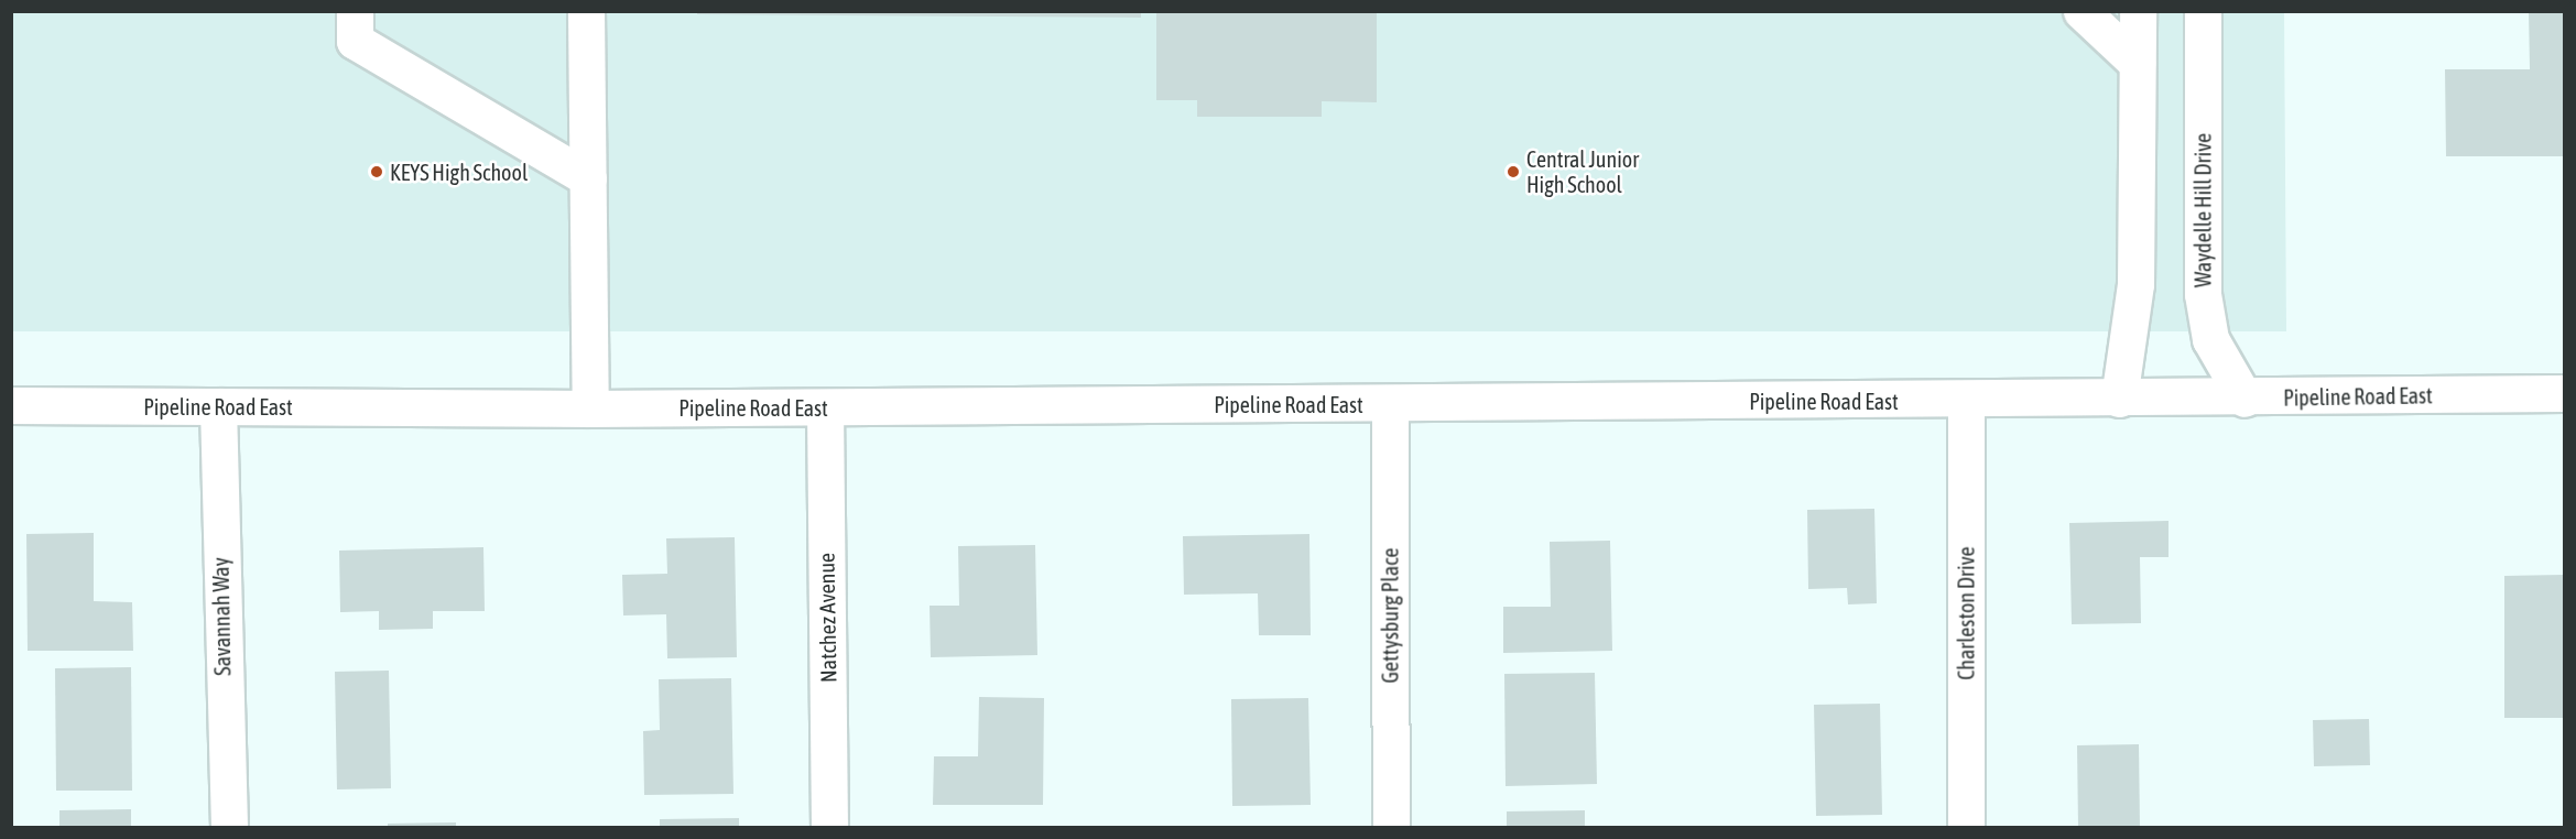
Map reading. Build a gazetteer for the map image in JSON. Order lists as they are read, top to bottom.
{
  "streets": {
    "main road": [
      "Waydelle Hill Drive",
      "Pipeline Road East",
      "Charleston Drive",
      "Gettysburg Place",
      "Savannah Way",
      "Natchez Avenue"
    ]
  },
  "crossings": [
    ["Waydelle Hill Drive", "Pipeline Road East"],
    ["Pipeline Road East", "Charleston Drive"],
    ["Pipeline Road East", "Gettysburg Place"],
    ["Pipeline Road East", "Savannah Way"],
    ["Pipeline Road East", "Natchez Avenue"]
  ],
  "places": ["KEYS High School", "Central Junior High School"]
}
